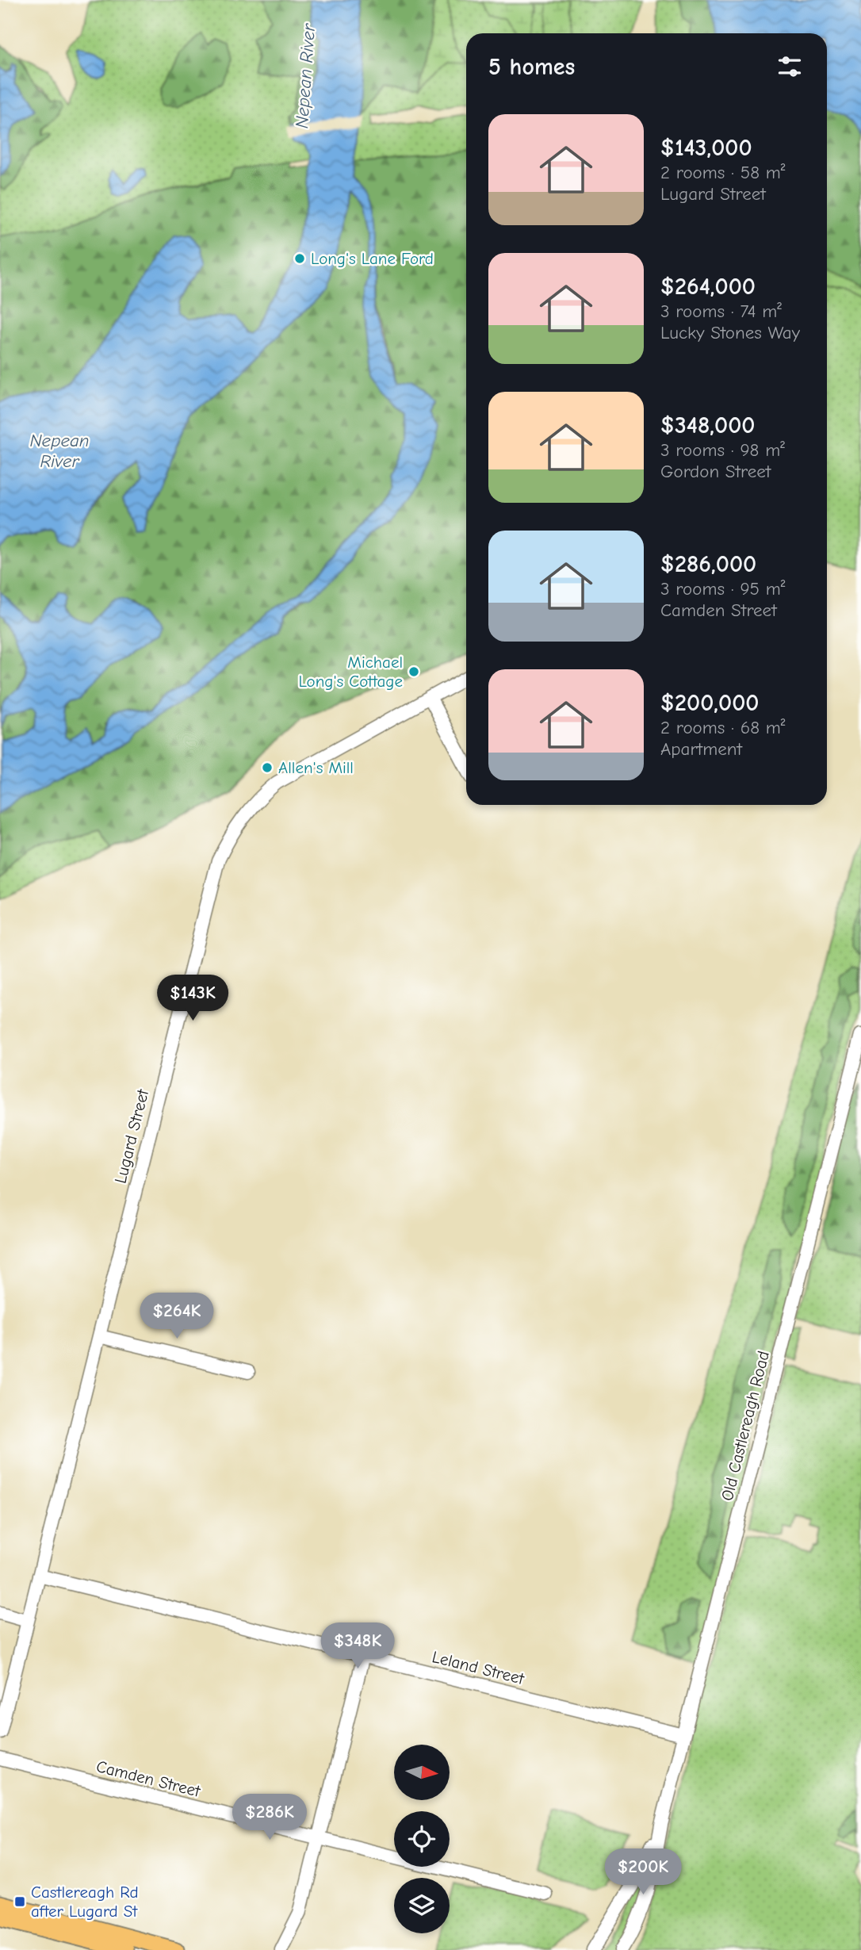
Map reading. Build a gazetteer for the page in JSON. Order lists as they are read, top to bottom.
{
  "streets": {
    "street": [
      "Lugard Street",
      "Old Castlereagh Road",
      "Leland Street",
      "Camden Street"
    ]
  },
  "crossings": [
    ["Lugard Street", "Leland Street"],
    ["Old Castlereagh Road", "Leland Street"]
  ],
  "water": ["Nepean River"],
  "places": {
    "other": ["Long's Lane Ford", "Michael Long's Cottage", "Allen's Mill"],
    "transit": ["Castlereagh Rd after Lugard St"]
  },
  "north": "right",
  "page": {
    "heading": "5 homes",
    "list": [
      {
        "name": "$143,000",
        "note": "2 rooms · 58 m² · Lugard Street"
      },
      {
        "name": "$264,000",
        "note": "3 rooms · 74 m² · Lucky Stones Way"
      },
      {
        "name": "$348,000",
        "note": "3 rooms · 98 m² · Gordon Street"
      },
      {
        "name": "$286,000",
        "note": "3 rooms · 95 m² · Camden Street"
      },
      {
        "name": "$200,000",
        "note": "2 rooms · 68 m² · Apartment"
      }
    ],
    "price": [
      "$143K",
      "$264K",
      "$348K",
      "$286K",
      "$200K"
    ]
  }
}
